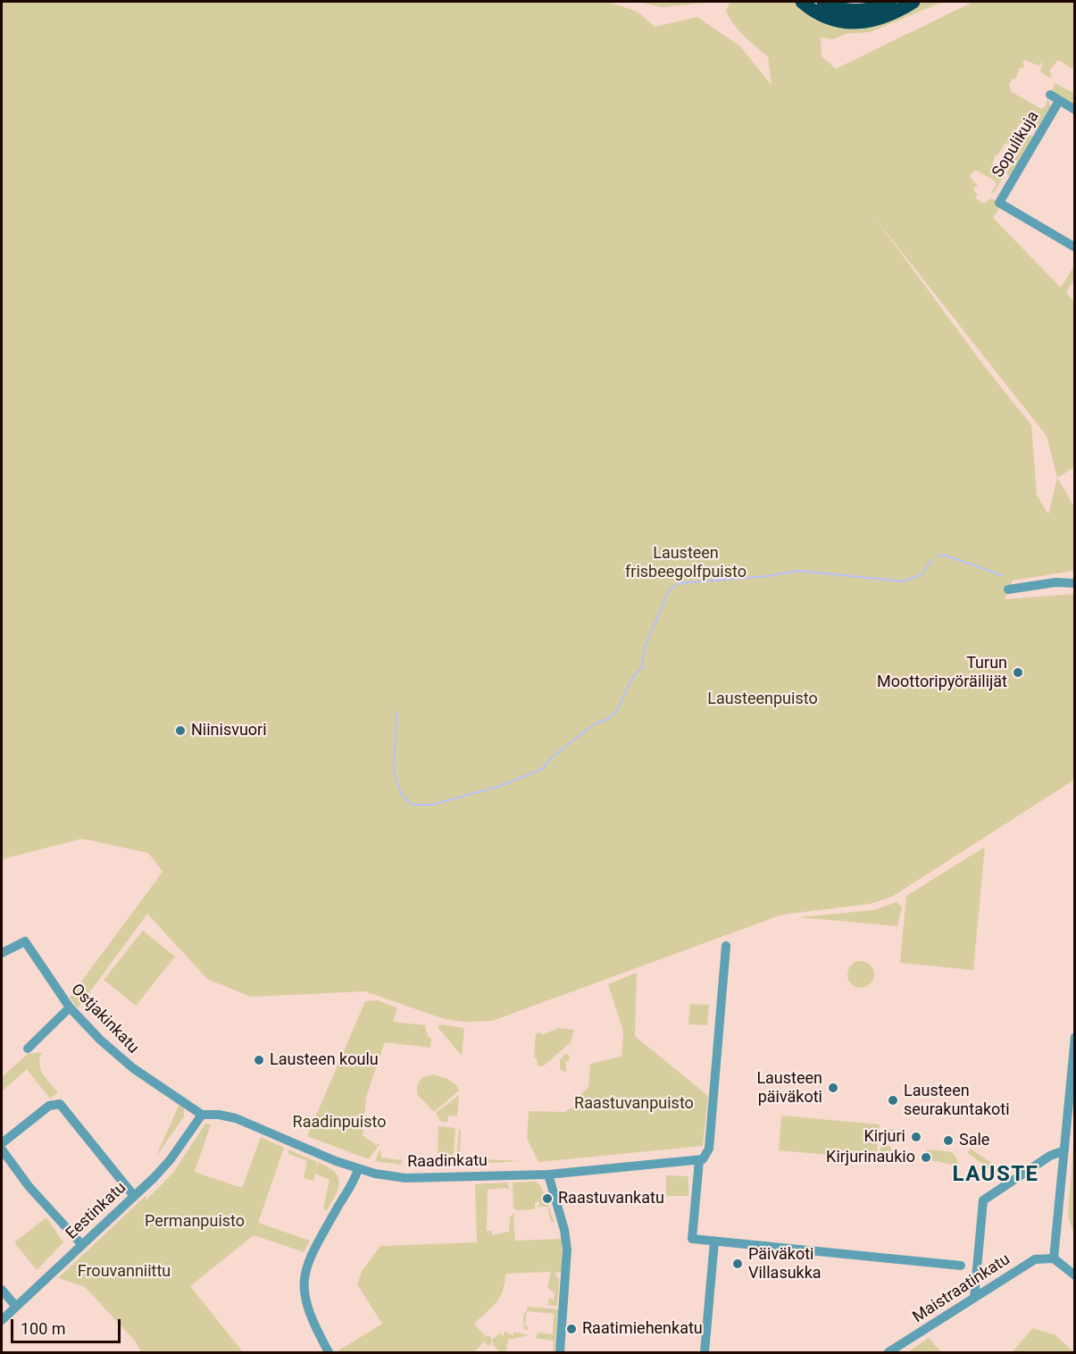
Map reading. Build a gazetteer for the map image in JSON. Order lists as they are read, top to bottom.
{
  "streets": {
    "street": [
      "Sopulikuja",
      "Ostjakinkatu",
      "Raadinkatu",
      "Eestinkatu",
      "Maistraatinkatu"
    ]
  },
  "crossings": [
    ["Ostjakinkatu", "Raadinkatu"],
    ["Ostjakinkatu", "Eestinkatu"],
    ["Raadinkatu", "Eestinkatu"]
  ],
  "districts": ["LAUSTE"],
  "parks": [
    "Lausteen frisbeegolfpuisto",
    "Lausteenpuisto",
    "Raastuvanpuisto",
    "Raadinpuisto",
    "Permanpuisto",
    "Frouvanniittu"
  ],
  "places": [
    "Turun Moottoripyöräilijät",
    "Niinisvuori",
    "Lausteen koulu",
    "Lausteen päiväkoti",
    "Lausteen seurakuntakoti",
    "Kirjuri",
    "Sale",
    "Kirjurinaukio",
    "Raastuvankatu",
    "Päiväkoti Villasukka",
    "Raatimiehenkatu"
  ],
  "scale_bar": "100 m"
}
